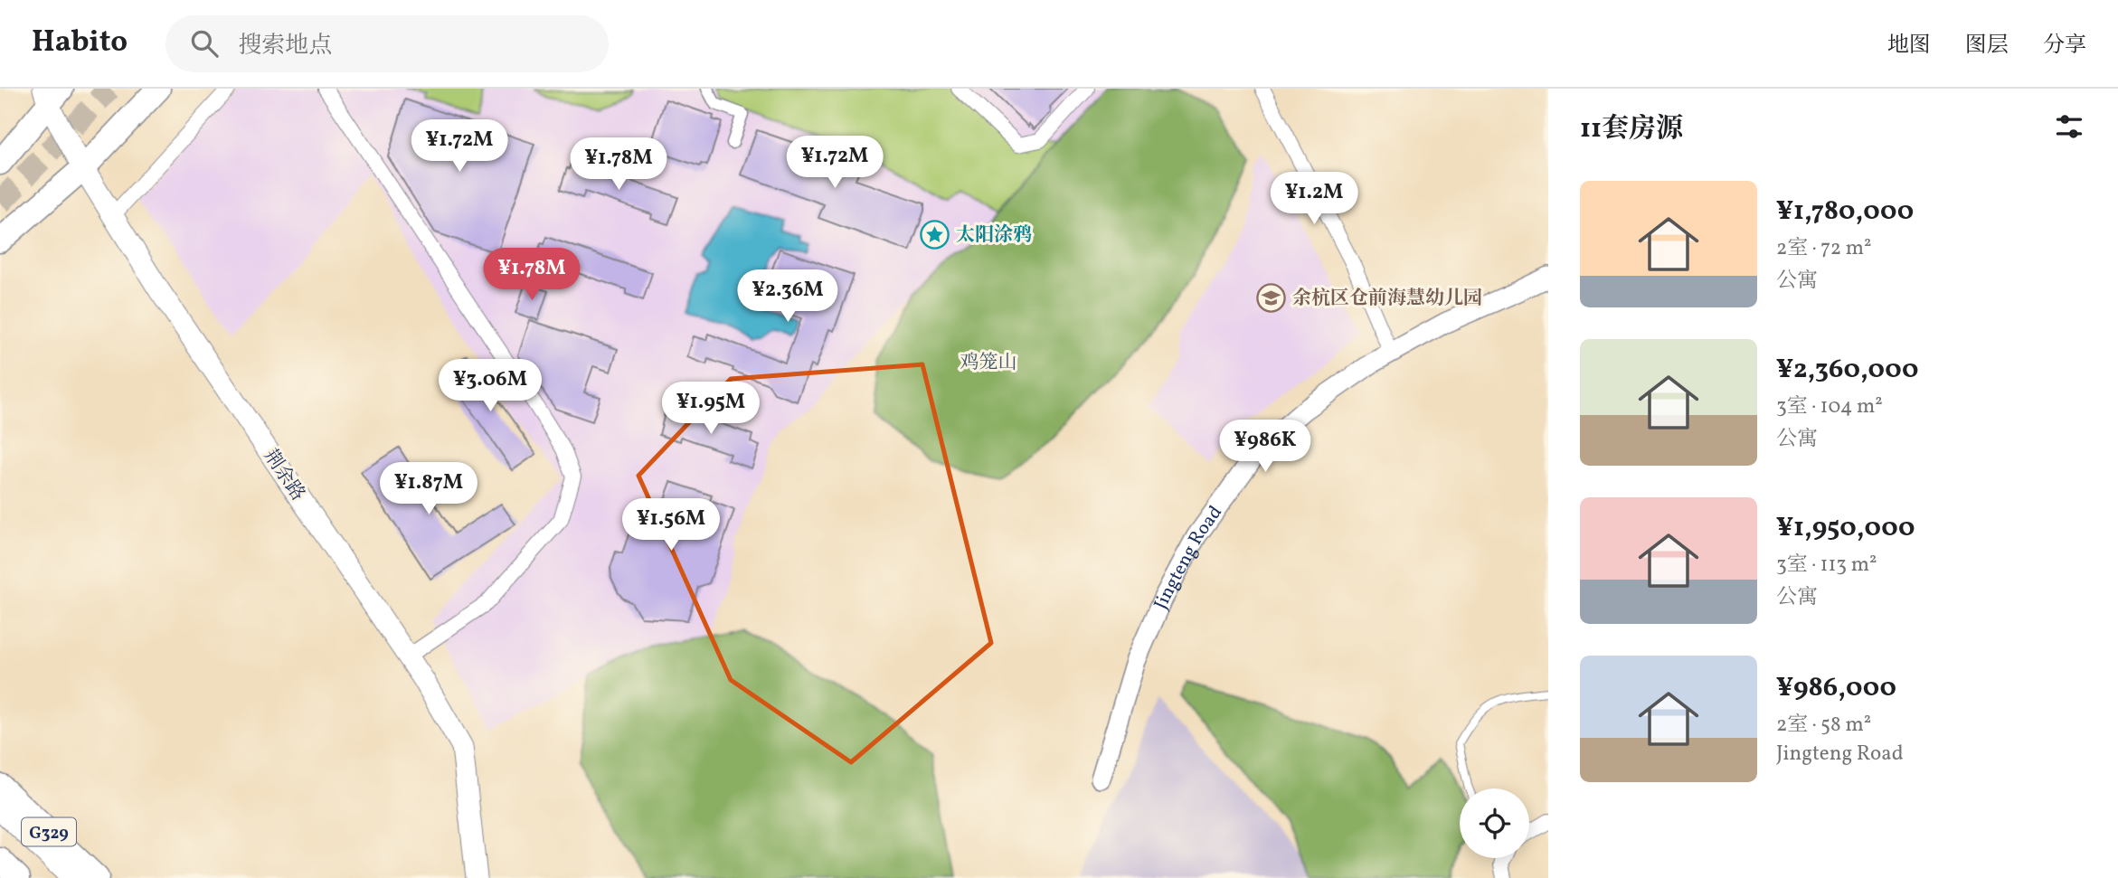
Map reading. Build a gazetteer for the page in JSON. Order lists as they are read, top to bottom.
{
  "streets": {
    "highway": ["G329"],
    "main road": ["荆余路"],
    "street": ["Jingteng Road"]
  },
  "parks": ["鸡笼山"],
  "places": {
    "place": ["太阳涂鸦"],
    "school or university": ["余杭区仓前海慧幼儿园"]
  },
  "page": {
    "header": "Habito",
    "search": "搜索地点",
    "nav": ["地图", "图层", "分享"],
    "heading": "11套房源",
    "price": [
      "¥1.72M",
      "¥1.72M",
      "¥1.78M",
      "¥1.2M",
      "¥1.78M",
      "¥2.36M",
      "¥3.06M",
      "¥1.95M",
      "¥986K",
      "¥1.87M",
      "¥1.56M"
    ],
    "list": [
      {
        "name": "¥1,780,000",
        "note": "2室 · 72 m² · 公寓"
      },
      {
        "name": "¥2,360,000",
        "note": "3室 · 104 m² · 公寓"
      },
      {
        "name": "¥1,950,000",
        "note": "3室 · 113 m² · 公寓"
      },
      {
        "name": "¥986,000",
        "note": "2室 · 58 m² · Jingteng Road"
      }
    ]
  }
}
